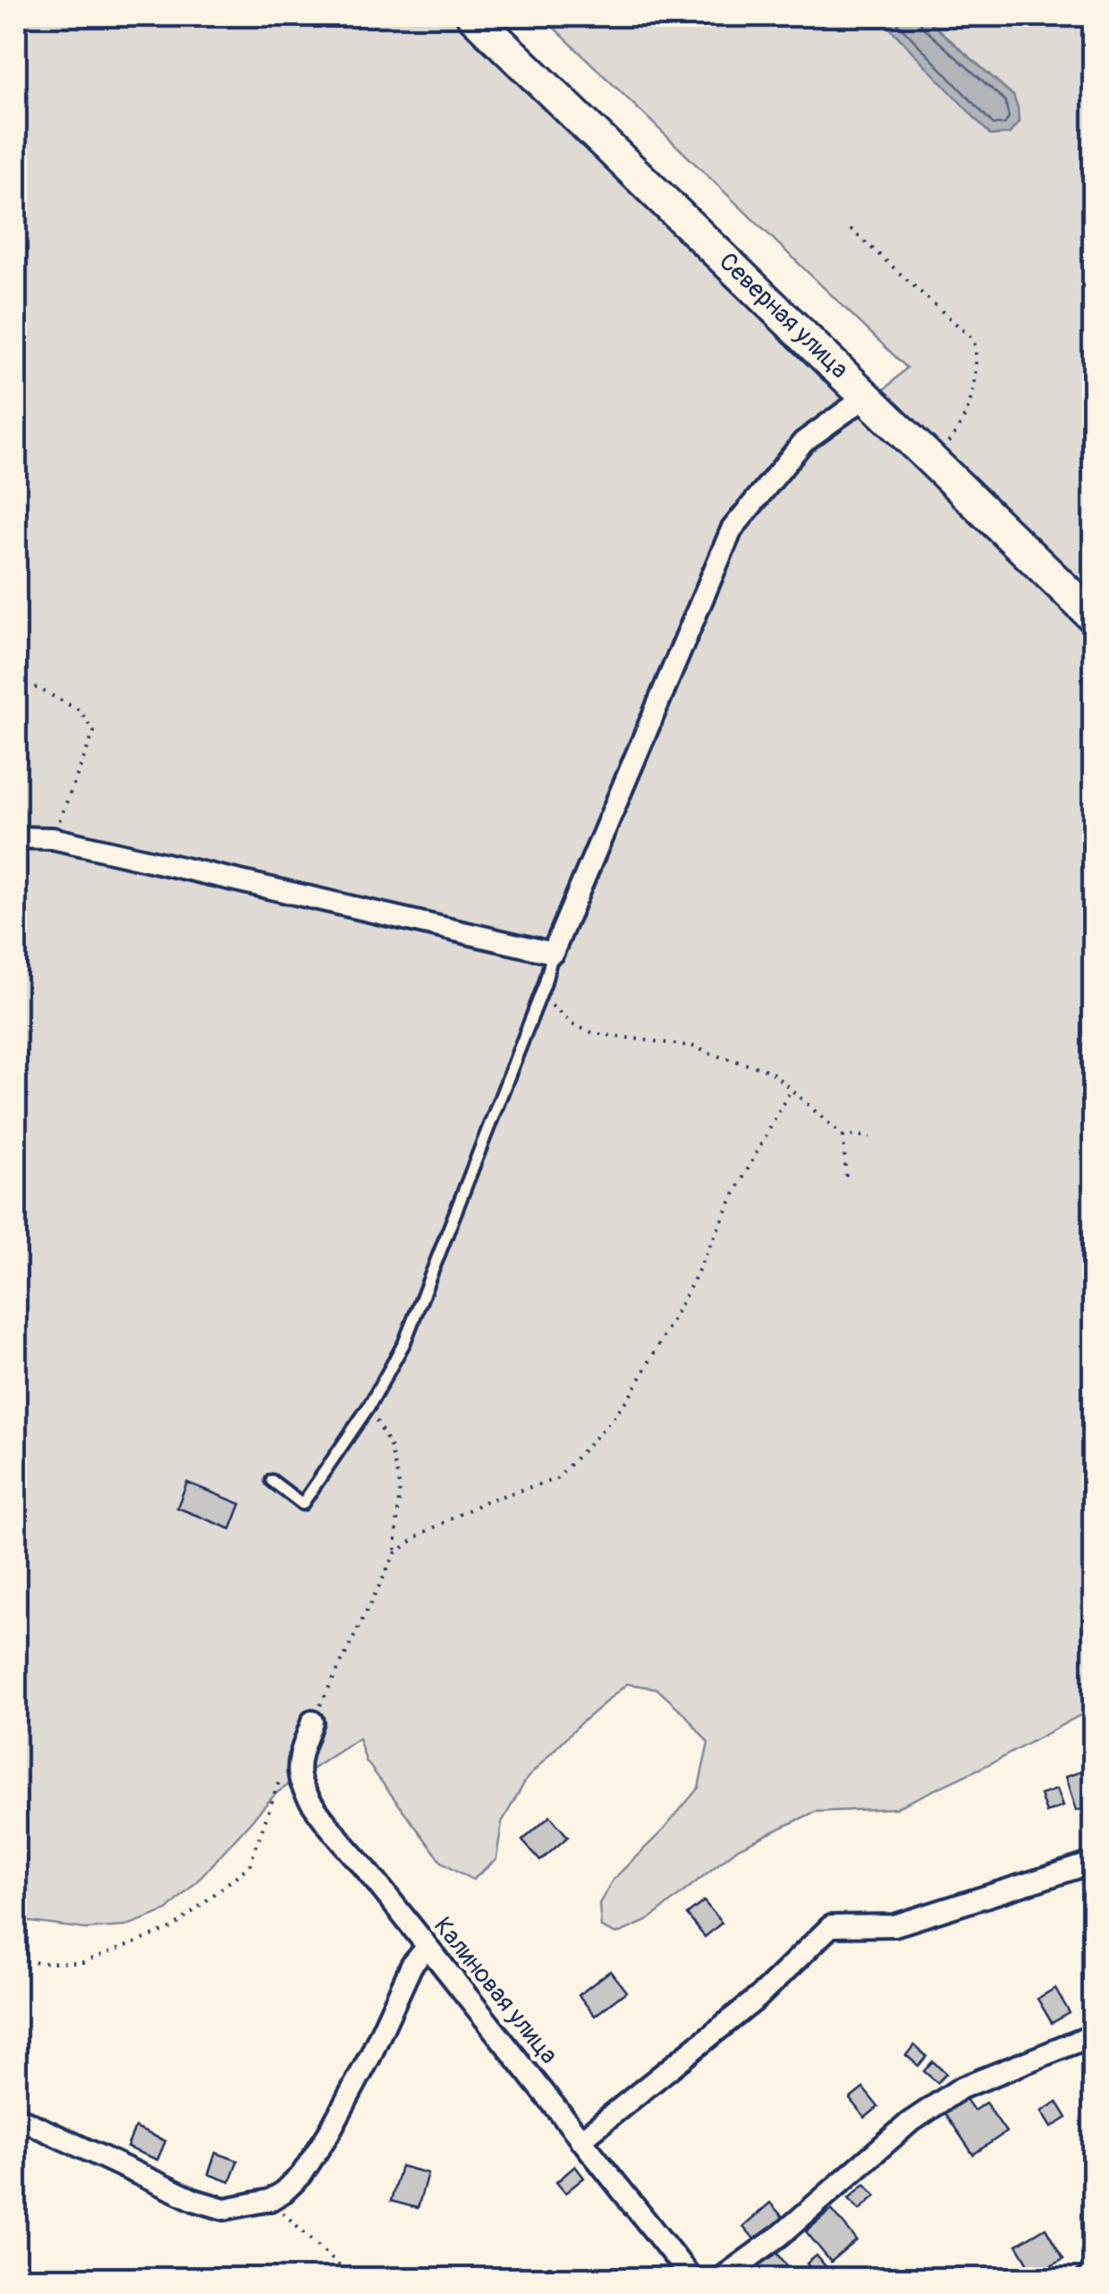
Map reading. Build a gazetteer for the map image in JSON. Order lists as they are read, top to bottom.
{
  "streets": {
    "main road": ["Северная улица"],
    "street": ["Калиновая улица"]
  }
}
